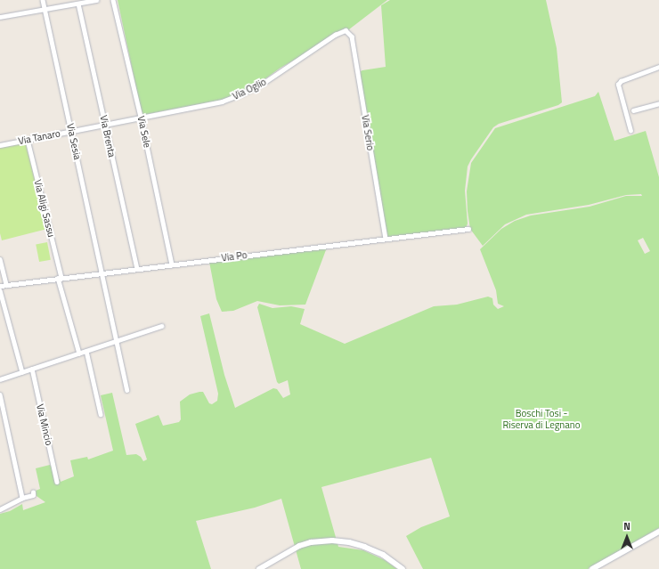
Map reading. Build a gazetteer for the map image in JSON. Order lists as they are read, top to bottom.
{
  "streets": {
    "street": [
      "Via Oglio",
      "Via Sele",
      "Via Serio",
      "Via Brenta",
      "Via Tanaro",
      "Via Sesia",
      "Via Aligi Sassu",
      "Via Po",
      "Via Mincio"
    ]
  },
  "crossings": [
    ["Via Oglio", "Via Sele"],
    ["Via Oglio", "Via Serio"],
    ["Via Oglio", "Via Tanaro"],
    ["Via Sele", "Via Tanaro"],
    ["Via Sele", "Via Po"],
    ["Via Serio", "Via Po"],
    ["Via Brenta", "Via Tanaro"],
    ["Via Brenta", "Via Po"],
    ["Via Tanaro", "Via Sesia"],
    ["Via Tanaro", "Via Aligi Sassu"],
    ["Via Sesia", "Via Po"],
    ["Via Aligi Sassu", "Via Po"]
  ],
  "parks": ["Boschi Tosi - Riserva di Legnano"],
  "north": "top"
}
